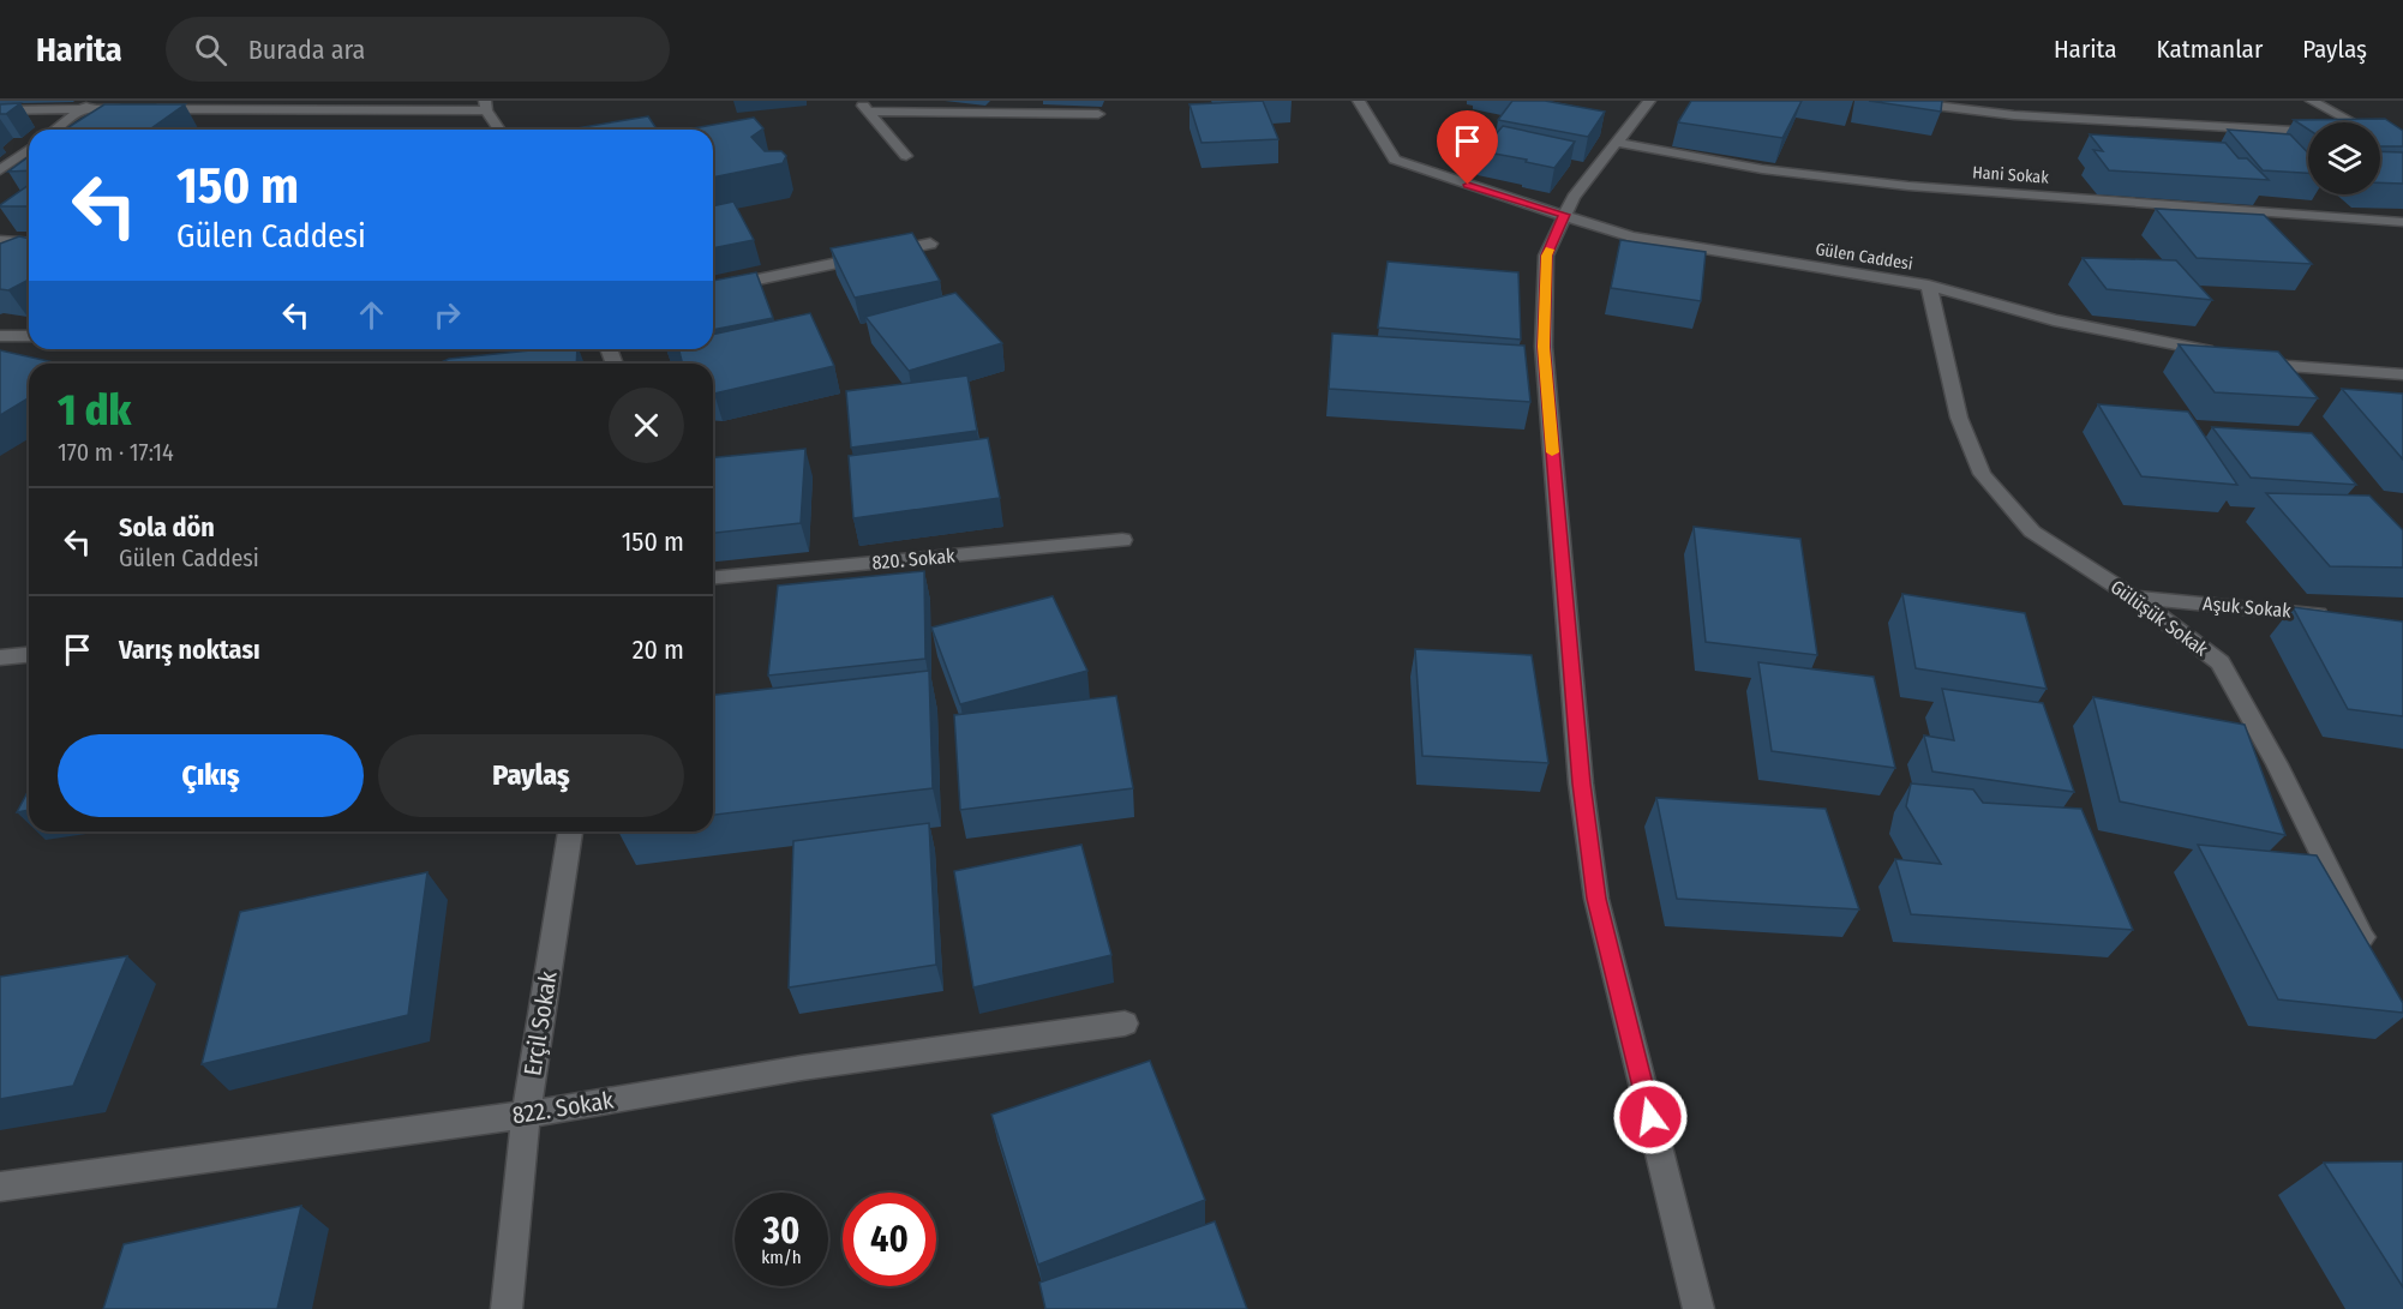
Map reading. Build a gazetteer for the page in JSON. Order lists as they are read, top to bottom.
{
  "streets": {
    "street": [
      "Hani Sokak",
      "Gülen Caddesi",
      "820. Sokak",
      "Aşuk Sokak",
      "Gülüşük Sokak",
      "Erçil Sokak",
      "822. Sokak"
    ]
  },
  "crossings": [
    ["Gülen Caddesi", "Gülüşük Sokak"],
    ["Aşuk Sokak", "Gülüşük Sokak"],
    ["Erçil Sokak", "822. Sokak"]
  ],
  "page": {
    "header": "Harita",
    "search": "Burada ara",
    "nav": ["Harita", "Katmanlar", "Paylaş"],
    "turn": ["150 m", "Gülen Caddesi"],
    "heading": ["1 dk", "170 m · 17:14"],
    "list": [
      {
        "name": "Sola dön",
        "note": "Gülen Caddesi",
        "value": "150 m"
      },
      {
        "name": "Varış noktası",
        "value": "20 m"
      }
    ],
    "buttons": ["Çıkış", "Paylaş"],
    "speed": "30 km/h",
    "limit": "40"
  }
}
